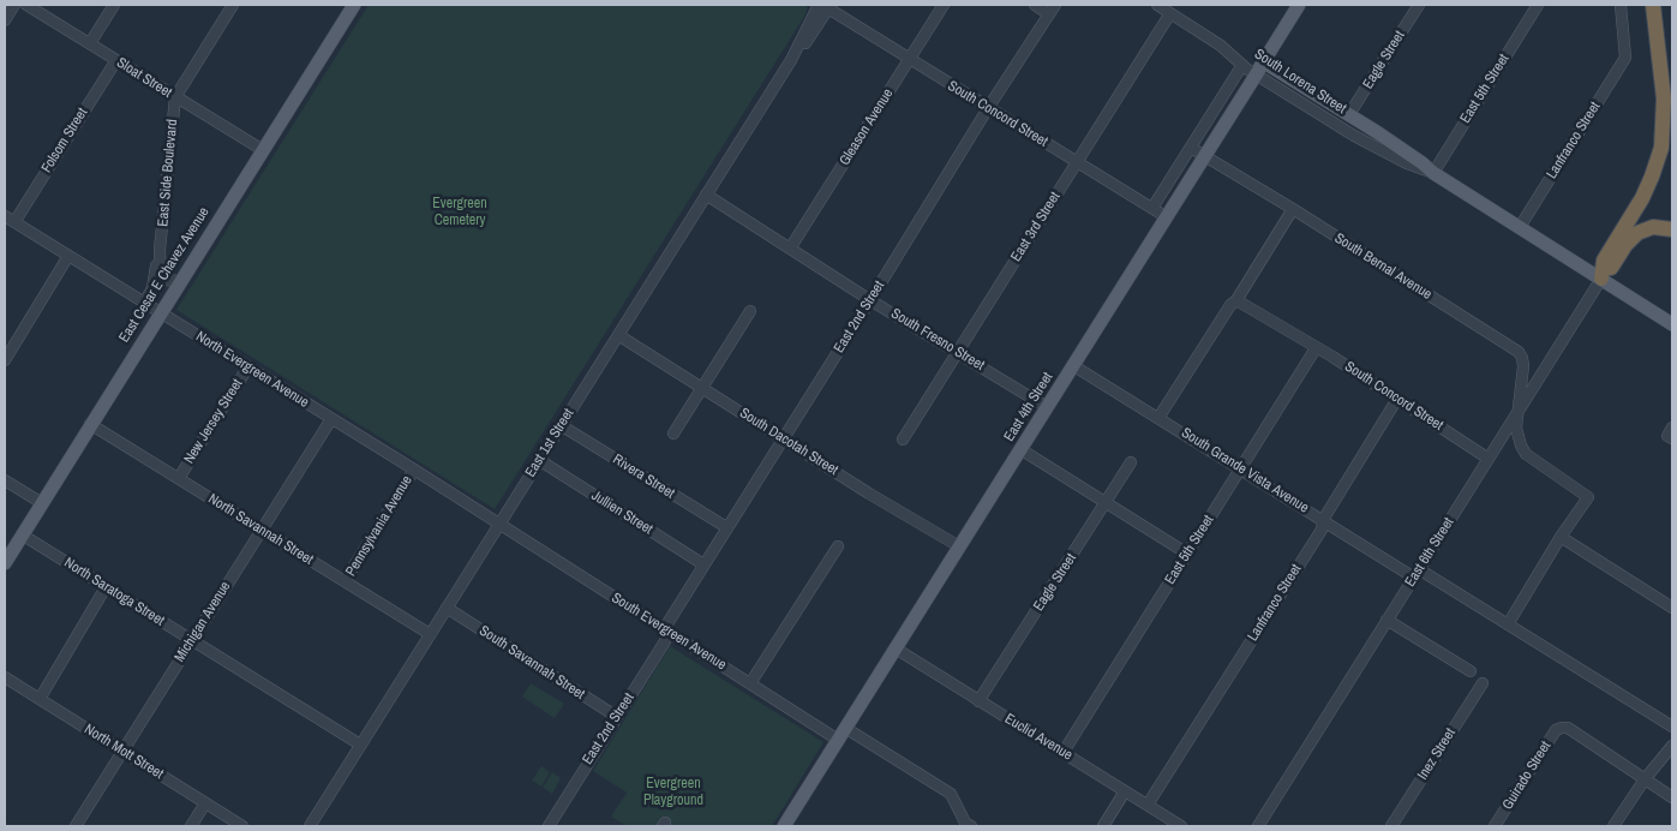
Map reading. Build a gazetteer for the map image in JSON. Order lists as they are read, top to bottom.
{
  "streets": {
    "main road": ["South Lorena Street", "East Cesar E Chavez Avenue", "East 4th Street"],
    "street": [
      "Eagle Street",
      "Sloat Street",
      "East 5th Street",
      "South Concord Street",
      "Gleason Avenue",
      "Folsom Street",
      "Lanfranco Street",
      "East Side Boulevard",
      "East 3rd Street",
      "South Bernal Avenue",
      "East 2nd Street",
      "South Fresno Street",
      "North Evergreen Avenue",
      "New Jersey Street",
      "South Dacotah Street",
      "East 1st Street",
      "South Grande Vista Avenue",
      "Rivera Street",
      "Jullien Street",
      "Pennsylvania Avenue",
      "North Savannah Street",
      "East 6th Street",
      "North Saratoga Street",
      "Michigan Avenue",
      "South Evergreen Avenue",
      "South Savannah Street",
      "Euclid Avenue",
      "North Mott Street",
      "Inez Street",
      "Guirado Street"
    ]
  },
  "crossings": [
    ["Eagle Street", "South Lorena Street"],
    ["Eagle Street", "Euclid Avenue"],
    ["Sloat Street", "Folsom Street"],
    ["Sloat Street", "East Side Boulevard"],
    ["Sloat Street", "East Cesar E Chavez Avenue"],
    ["South Lorena Street", "East 5th Street"],
    ["South Lorena Street", "Lanfranco Street"],
    ["South Lorena Street", "East 3rd Street"],
    ["South Lorena Street", "East 4th Street"],
    ["South Lorena Street", "East 6th Street"],
    ["East 5th Street", "South Concord Street"],
    ["East 5th Street", "South Grande Vista Avenue"],
    ["East 5th Street", "Euclid Avenue"],
    ["South Concord Street", "Gleason Avenue"],
    ["South Concord Street", "Lanfranco Street"],
    ["South Concord Street", "East 3rd Street"],
    ["South Concord Street", "East 2nd Street"],
    ["South Concord Street", "East 4th Street"],
    ["South Concord Street", "East 1st Street"],
    ["South Concord Street", "East 6th Street"],
    ["Gleason Avenue", "South Fresno Street"],
    ["Folsom Street", "North Evergreen Avenue"],
    ["Lanfranco Street", "South Grande Vista Avenue"],
    ["Lanfranco Street", "Euclid Avenue"],
    ["East Side Boulevard", "East Cesar E Chavez Avenue"],
    ["East Side Boulevard", "North Evergreen Avenue"],
    ["East 3rd Street", "South Fresno Street"],
    ["South Bernal Avenue", "East 6th Street"],
    ["East Cesar E Chavez Avenue", "North Evergreen Avenue"],
    ["East Cesar E Chavez Avenue", "North Savannah Street"],
    ["East Cesar E Chavez Avenue", "North Saratoga Street"],
    ["East 2nd Street", "South Fresno Street"],
    ["East 2nd Street", "South Dacotah Street"],
    ["East 2nd Street", "Rivera Street"],
    ["East 2nd Street", "Jullien Street"],
    ["East 2nd Street", "South Evergreen Avenue"],
    ["East 2nd Street", "South Savannah Street"],
    ["South Fresno Street", "East 4th Street"],
    ["South Fresno Street", "East 1st Street"],
    ["North Evergreen Avenue", "New Jersey Street"],
    ["North Evergreen Avenue", "East 1st Street"],
    ["North Evergreen Avenue", "Pennsylvania Avenue"],
    ["North Evergreen Avenue", "Michigan Avenue"],
    ["North Evergreen Avenue", "South Evergreen Avenue"],
    ["East 4th Street", "South Dacotah Street"],
    ["East 4th Street", "South Grande Vista Avenue"],
    ["East 4th Street", "South Evergreen Avenue"],
    ["East 4th Street", "Euclid Avenue"],
    ["New Jersey Street", "North Savannah Street"],
    ["South Dacotah Street", "East 1st Street"],
    ["East 1st Street", "Rivera Street"],
    ["East 1st Street", "Jullien Street"],
    ["East 1st Street", "North Savannah Street"],
    ["East 1st Street", "North Saratoga Street"],
    ["East 1st Street", "South Evergreen Avenue"],
    ["East 1st Street", "South Savannah Street"],
    ["South Grande Vista Avenue", "East 6th Street"],
    ["Pennsylvania Avenue", "North Savannah Street"],
    ["North Savannah Street", "Michigan Avenue"],
    ["North Saratoga Street", "Michigan Avenue"],
    ["Michigan Avenue", "North Mott Street"]
  ],
  "parks": ["Evergreen Cemetery", "Evergreen Playground"]
}
